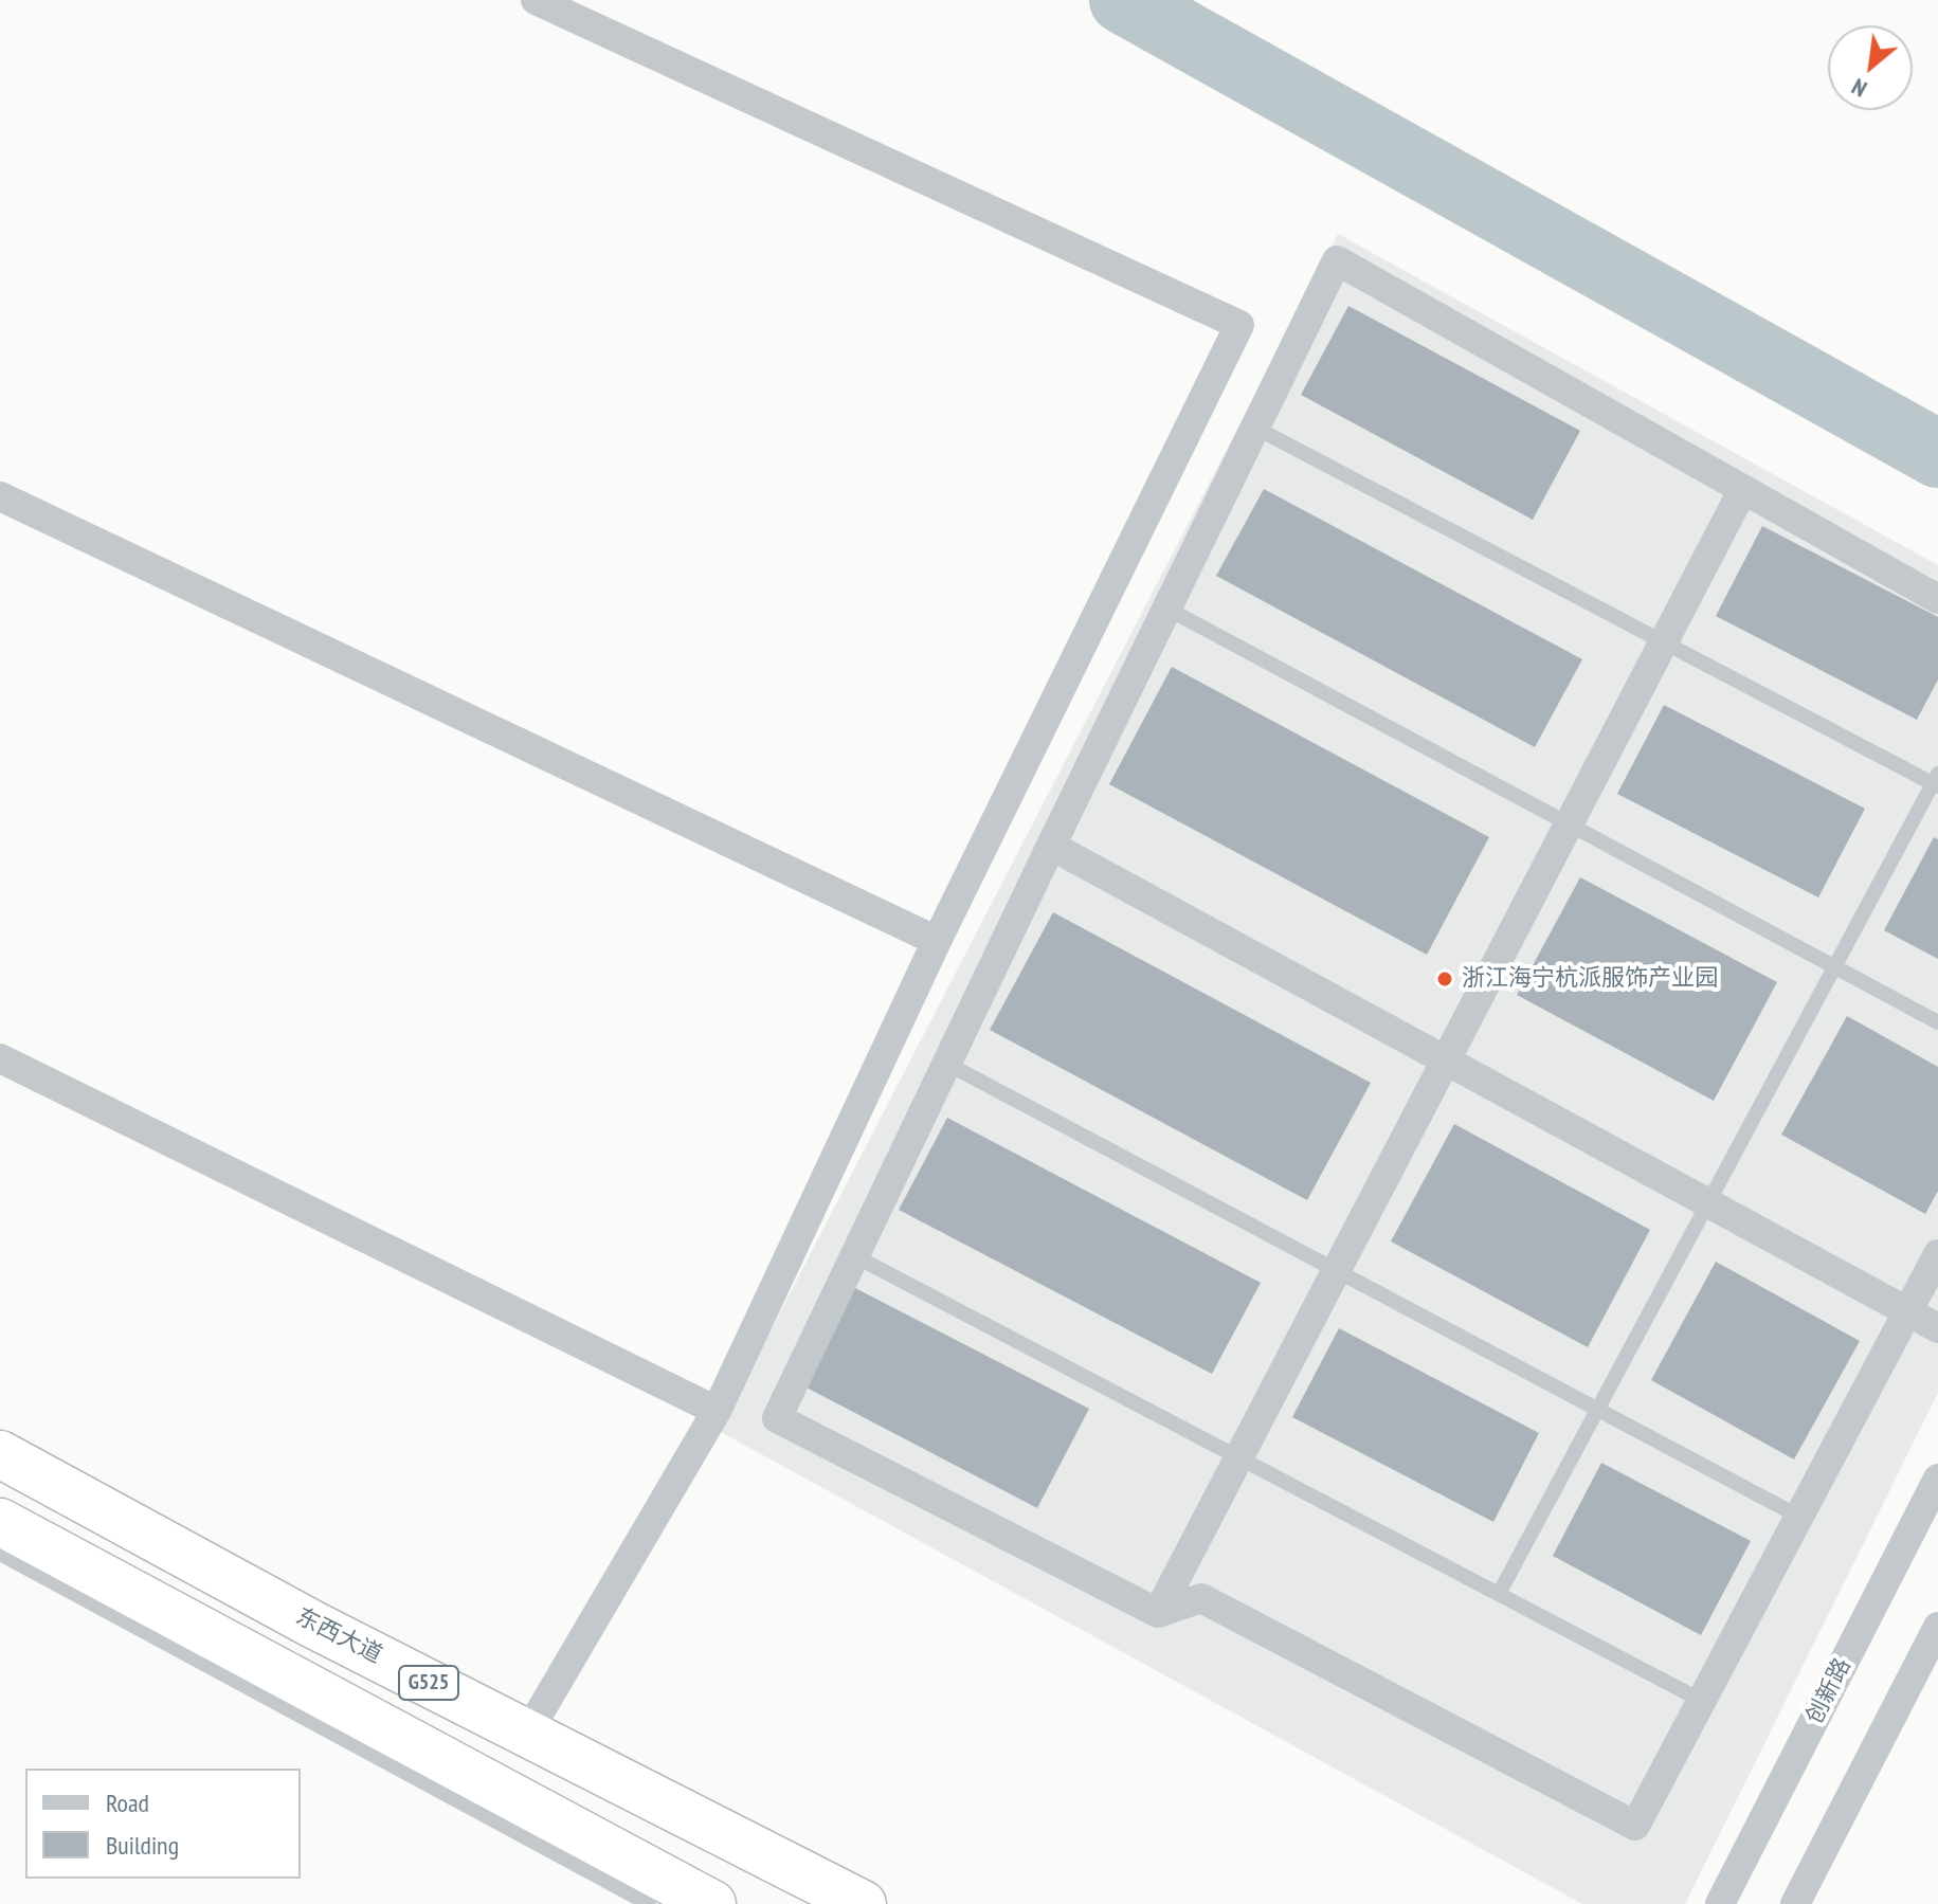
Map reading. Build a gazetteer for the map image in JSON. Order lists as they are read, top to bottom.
{
  "streets": {
    "highway": ["东西大道", "G525"],
    "street": ["创新路"]
  },
  "places": ["浙江海宁杭派服饰产业园"],
  "legend": ["Road", "Building"],
  "north": "bottom left"
}
